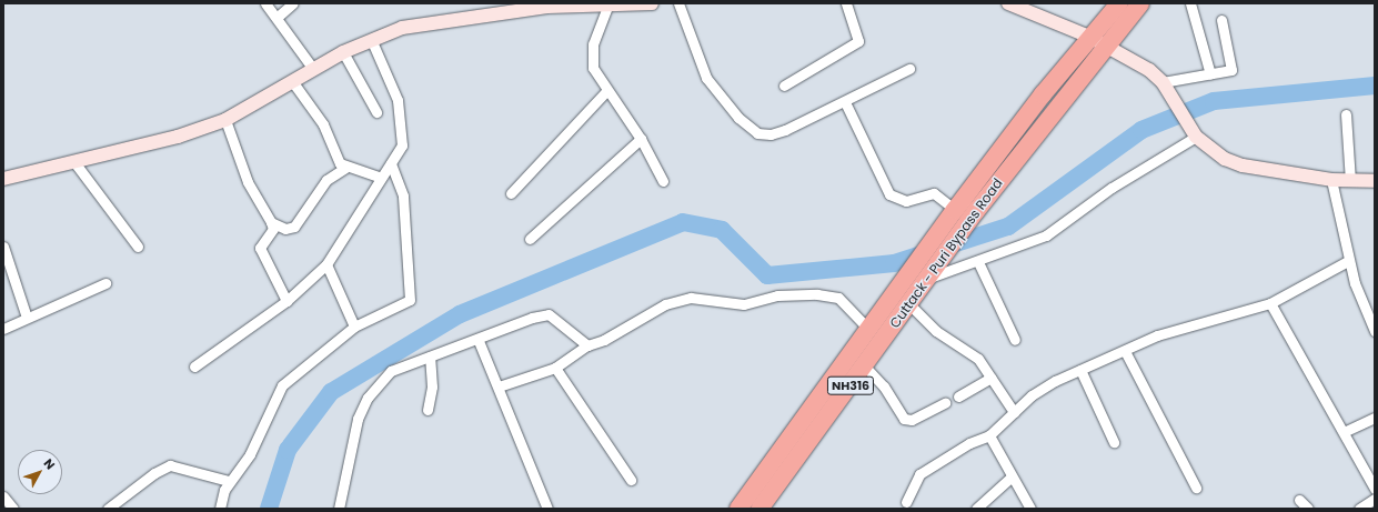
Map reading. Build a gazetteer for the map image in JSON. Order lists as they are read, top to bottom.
{
  "streets": {
    "highway": ["Cuttack - Puri Bypass Road", "NH316"]
  },
  "north": "top right"
}
